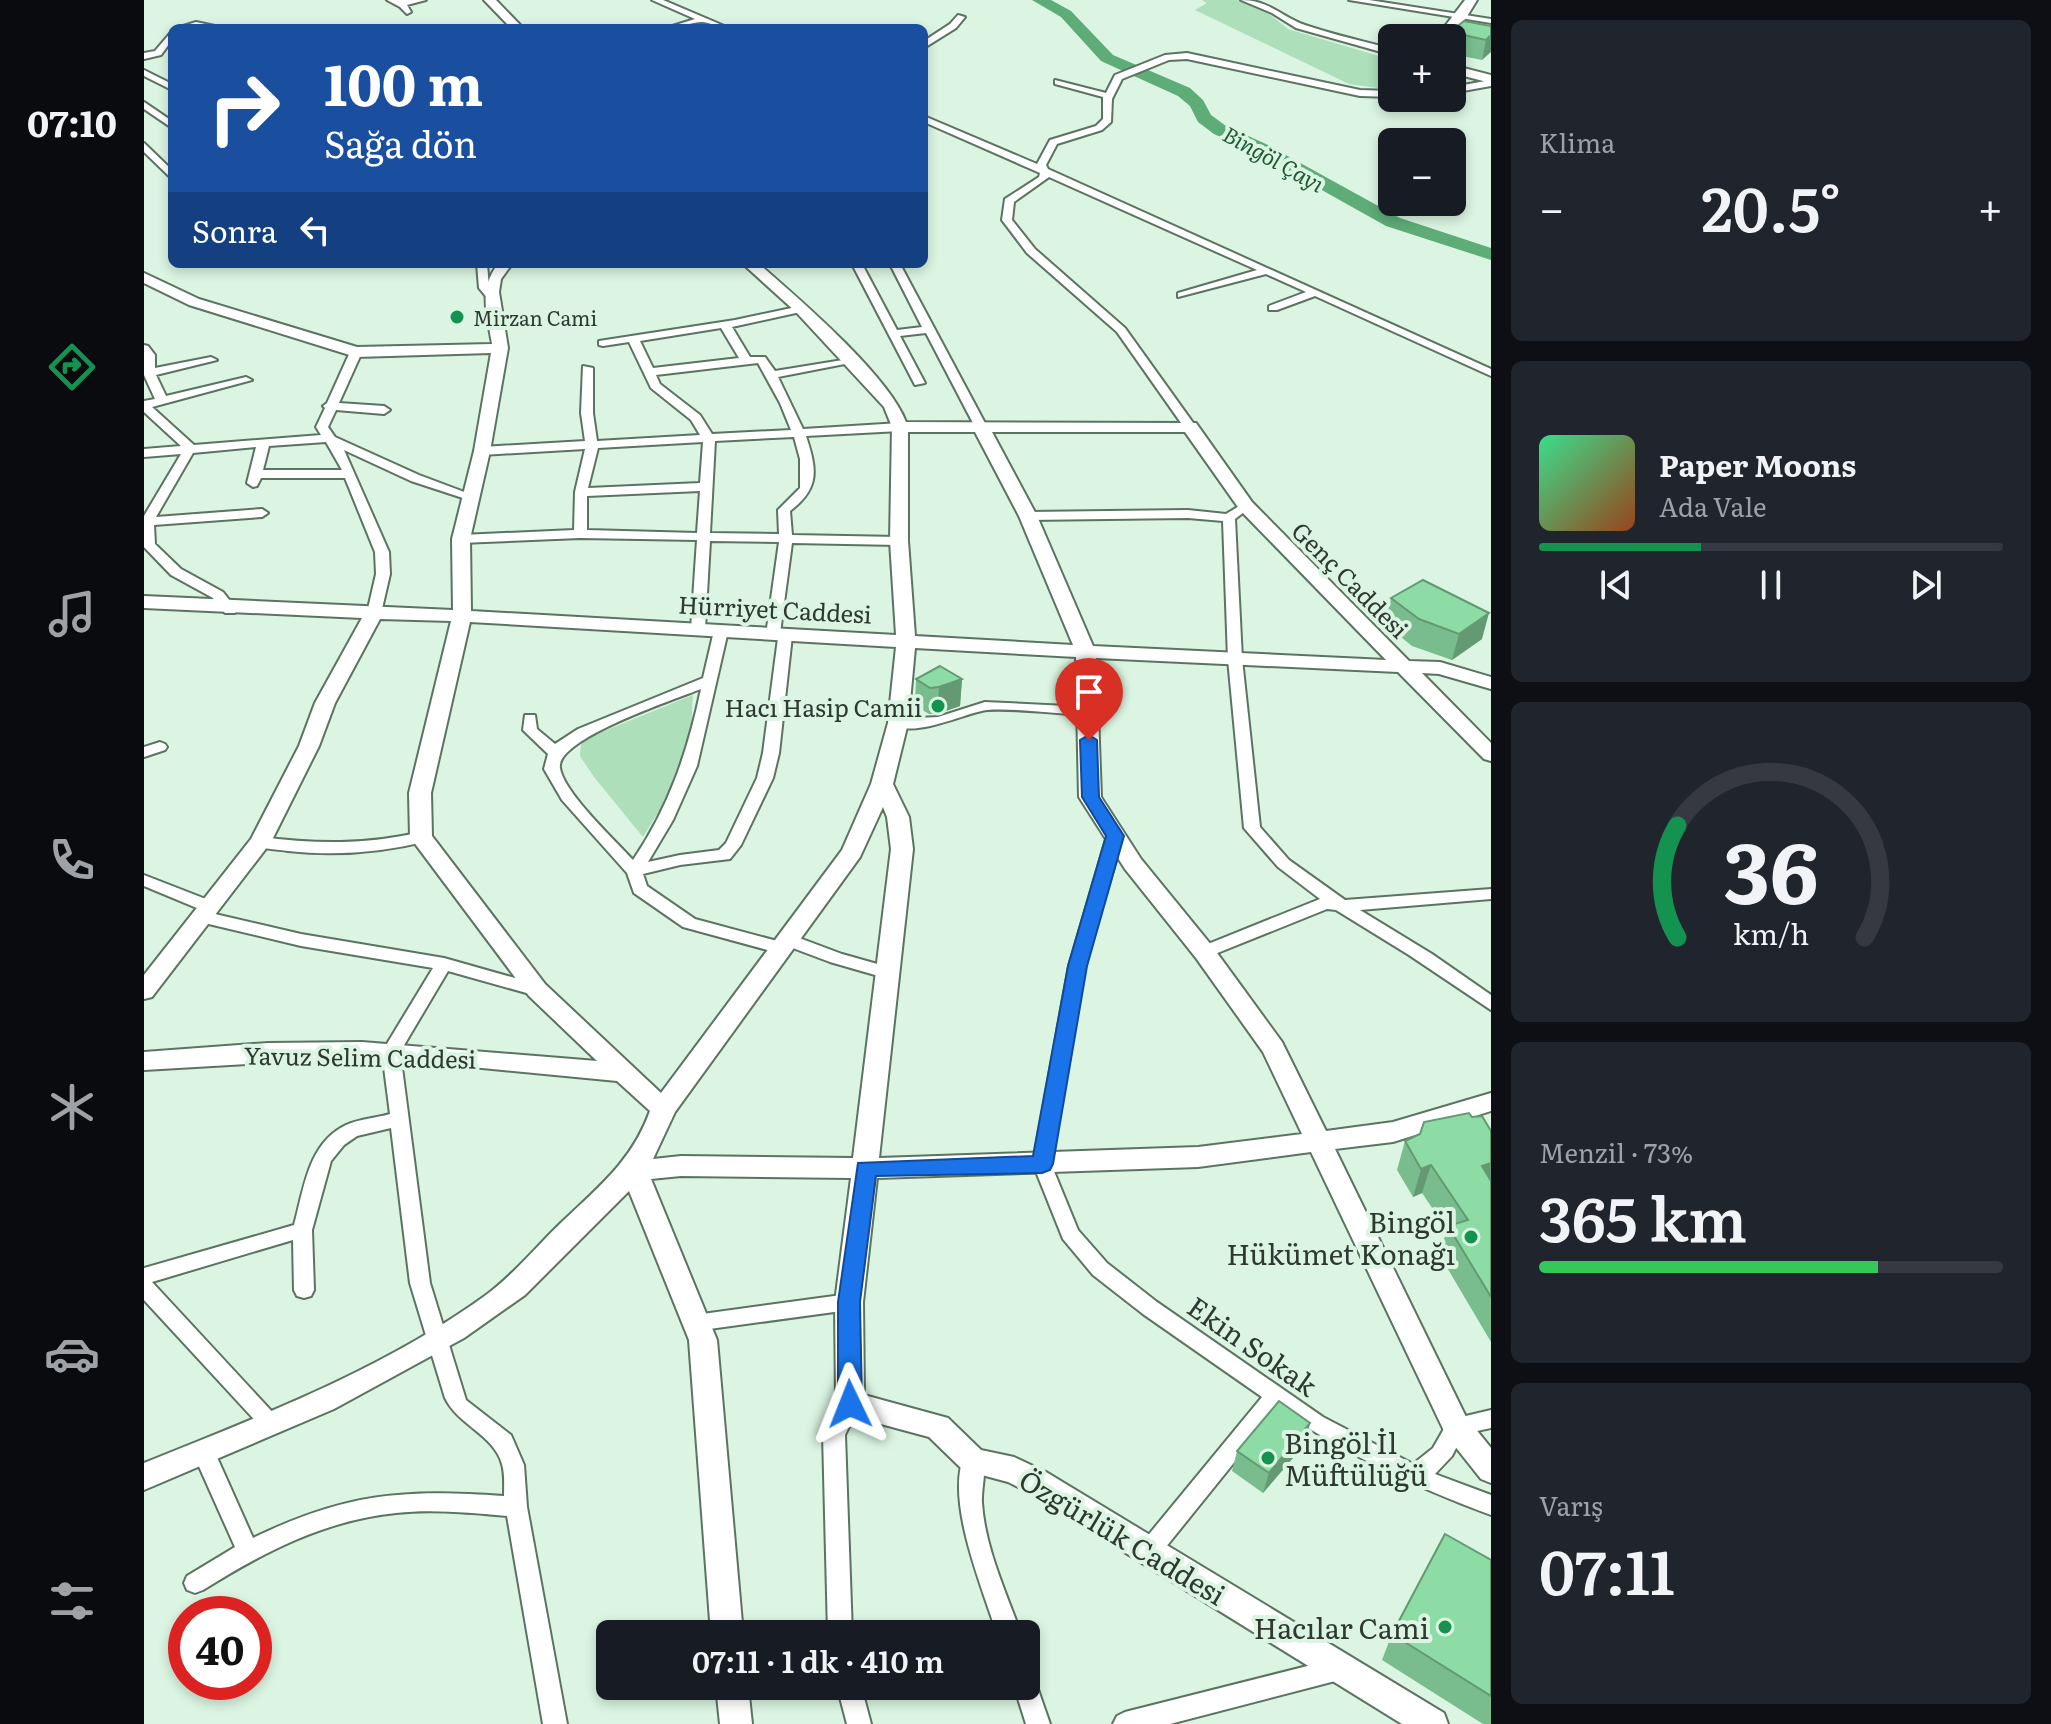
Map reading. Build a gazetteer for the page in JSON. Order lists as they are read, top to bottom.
{
  "streets": {
    "street": [
      "Genç Caddesi",
      "Hürriyet Caddesi",
      "Yavuz Selim Caddesi",
      "Ekin Sokak",
      "Özgürlük Caddesi"
    ]
  },
  "crossings": [
    ["Genç Caddesi", "Hürriyet Caddesi"]
  ],
  "water": ["Bingöl Çayı"],
  "places": [
    "Mirzan Cami",
    "Hacı Hasip Camii",
    "Bingöl Hükümet Konağı",
    "Bingöl İl Müftülüğü",
    "Hacılar Cami"
  ],
  "page": {
    "tabs": "07:10",
    "tile": [
      "Klima",
      ["Menzil · 73%", "365 km"],
      ["Varış", "07:11"]
    ],
    "map_buttons": ["+", "−"],
    "turn": ["100 m", "Sağa dön"],
    "heat": ["−", "20.5°", "+"],
    "then": "Sonra",
    "song": ["Paper Moons", "Ada Vale"],
    "limit": "40",
    "trip": "07:11 · 1 dk · 410 m",
    "gauge": ["36", "km/h"]
  }
}
